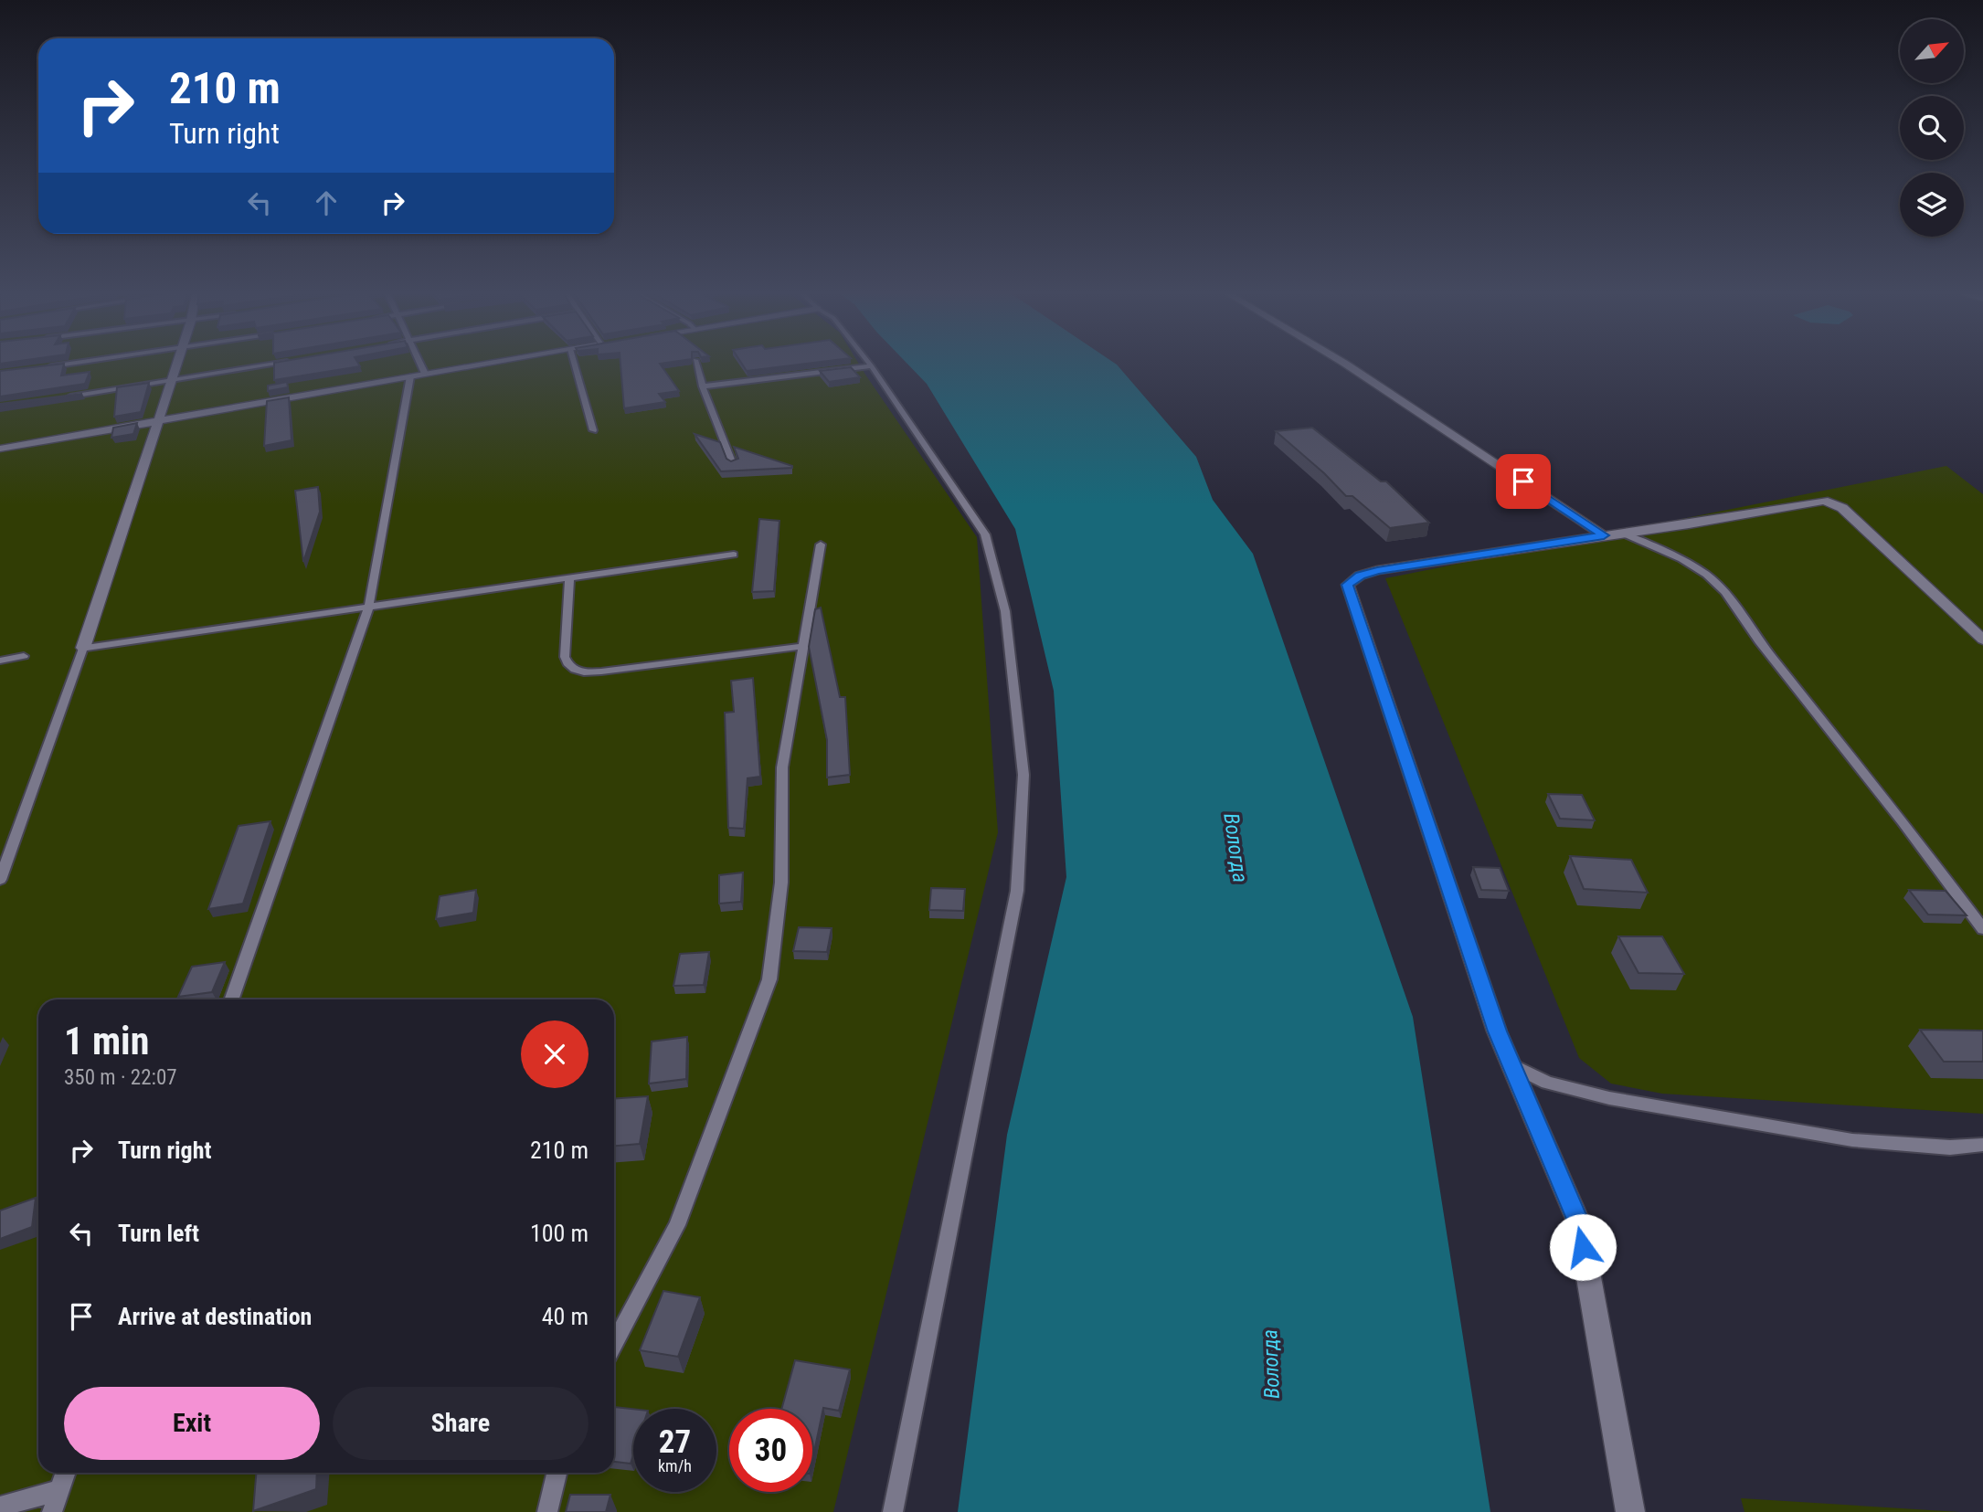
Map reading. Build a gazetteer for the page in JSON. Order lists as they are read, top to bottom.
{
  "water": ["Вологда"],
  "north": "top right",
  "page": {
    "turn": ["210 m", "Turn right"],
    "heading": ["1 min", "350 m · 22:07"],
    "list": [
      {
        "name": "Turn right",
        "value": "210 m"
      },
      {
        "name": "Turn left",
        "value": "100 m"
      },
      {
        "name": "Arrive at destination",
        "value": "40 m"
      }
    ],
    "buttons": ["Exit", "Share"],
    "speed": "27 km/h",
    "limit": "30"
  }
}
